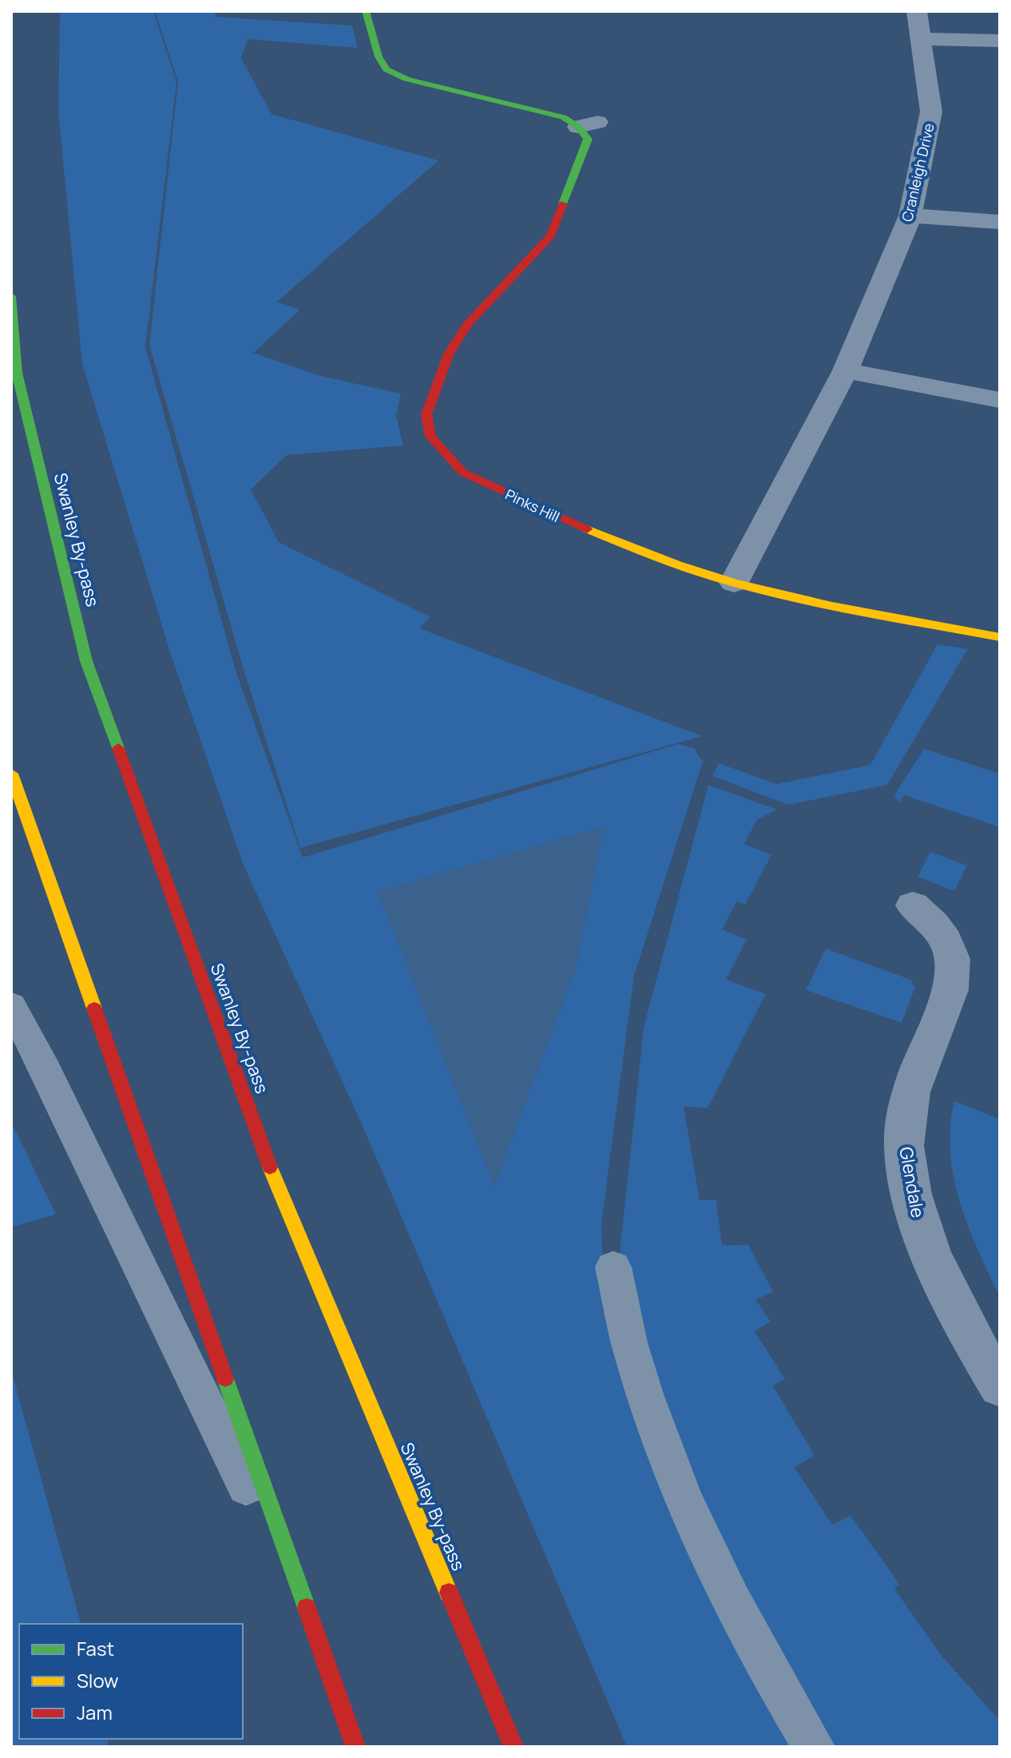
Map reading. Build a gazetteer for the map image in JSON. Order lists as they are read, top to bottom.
{
  "streets": {
    "main road": ["Pinks Hill", "Swanley By-pass"],
    "street": ["Cranleigh Drive", "Glendale"]
  },
  "crossings": [
    ["Cranleigh Drive", "Pinks Hill"]
  ],
  "legend": ["Fast", "Slow", "Jam"]
}
